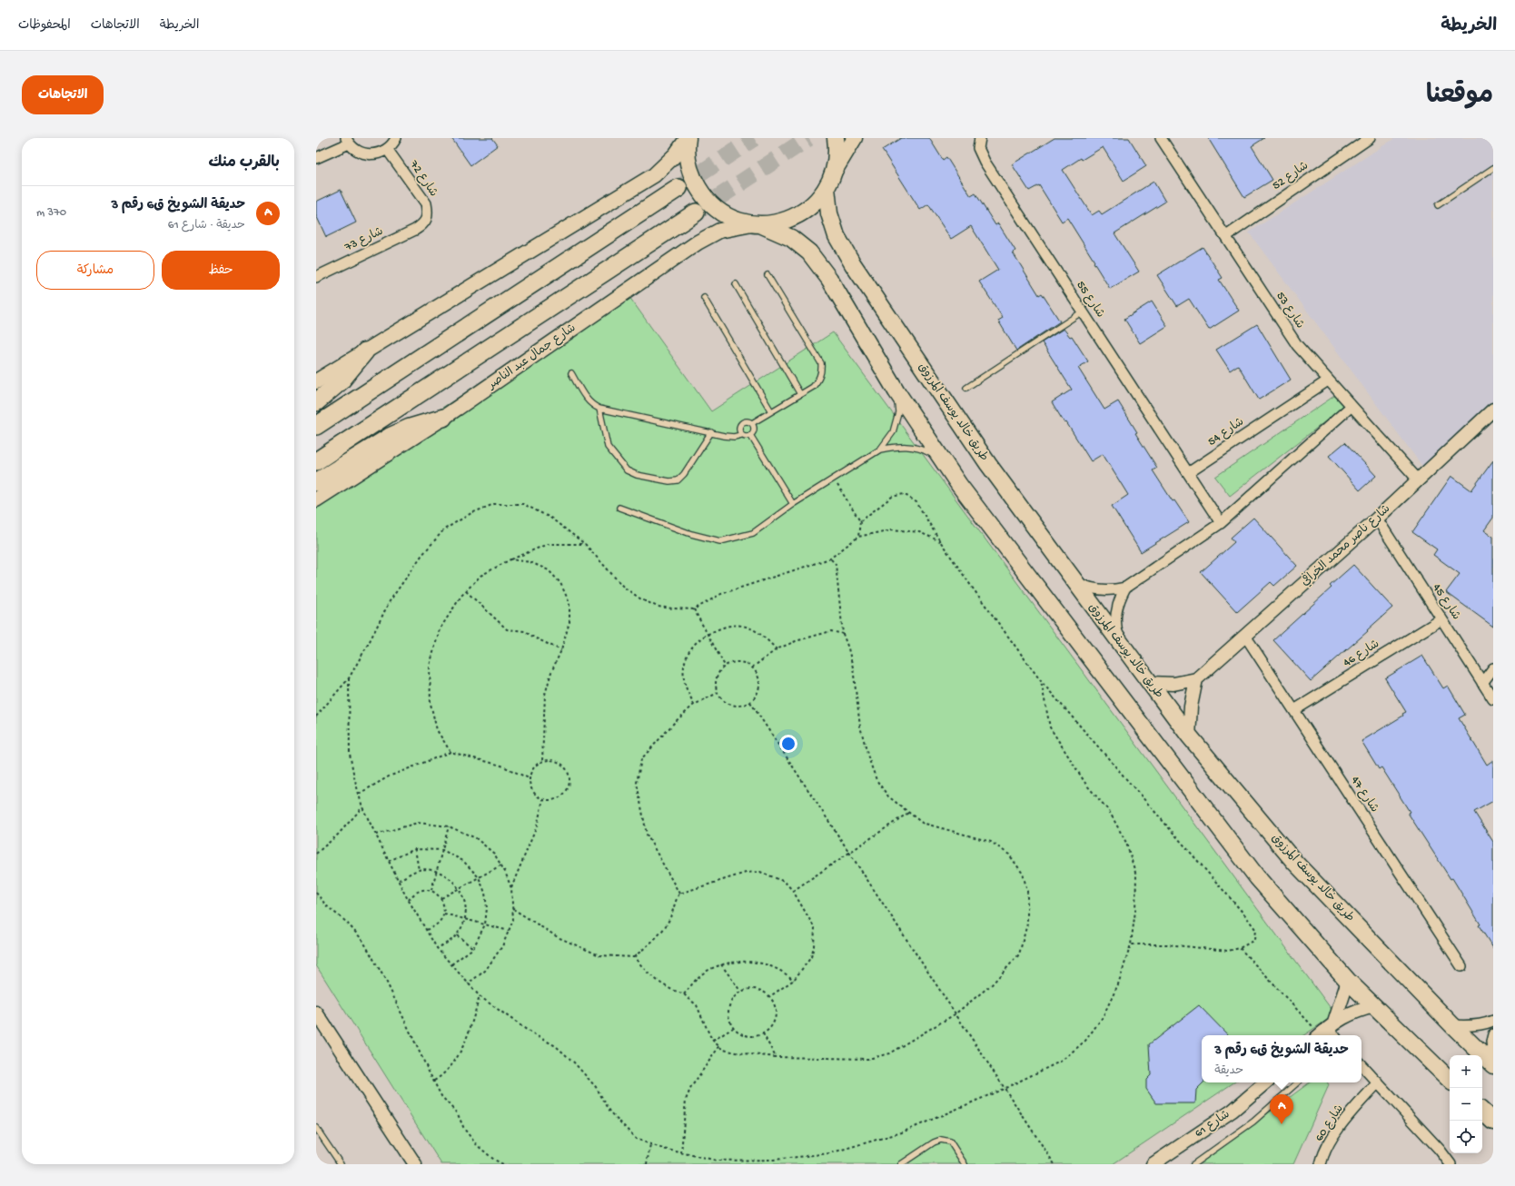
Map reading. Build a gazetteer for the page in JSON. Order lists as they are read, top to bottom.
{
  "streets": {
    "main road": ["شارع جمال عبد الناصر", "طريق خالد يوسف المرزوق"],
    "street": [
      "شارع 52",
      "شارع 72",
      "شارع 73",
      "شارع 55",
      "شارع 53",
      "شارع 54",
      "شارع ناصر محمد الخرافي",
      "شارع 45",
      "شارع 46",
      "شارع 47",
      "شارع 60",
      "شارع 61"
    ]
  },
  "crossings": [
    ["شارع 52", "شارع 53"],
    ["شارع 72", "شارع 73"],
    ["شارع 55", "شارع 54"],
    ["شارع 53", "شارع 54"],
    ["شارع 53", "شارع ناصر محمد الخرافي"],
    ["شارع ناصر محمد الخرافي", "شارع 45"],
    ["شارع ناصر محمد الخرافي", "شارع 47"],
    ["شارع 45", "شارع 46"],
    ["شارع 46", "شارع 47"]
  ],
  "page": {
    "header": "الخريطة",
    "nav": ["الخريطة", "الاتجاهات", "المحفوظات"],
    "title": "موقعنا",
    "buttons": [
      "الاتجاهات",
      ["حفظ", "مشاركة"]
    ],
    "heading": "بالقرب منك",
    "list": [
      {
        "mark": "A",
        "name": "حديقة الشويخ ق6 رقم 3",
        "note": "حديقة · شارع 61",
        "value": "370 m"
      }
    ],
    "popup": ["حديقة الشويخ ق6 رقم 3", "حديقة"],
    "map_buttons": ["+", "−"],
    "pins": "A"
  }
}
